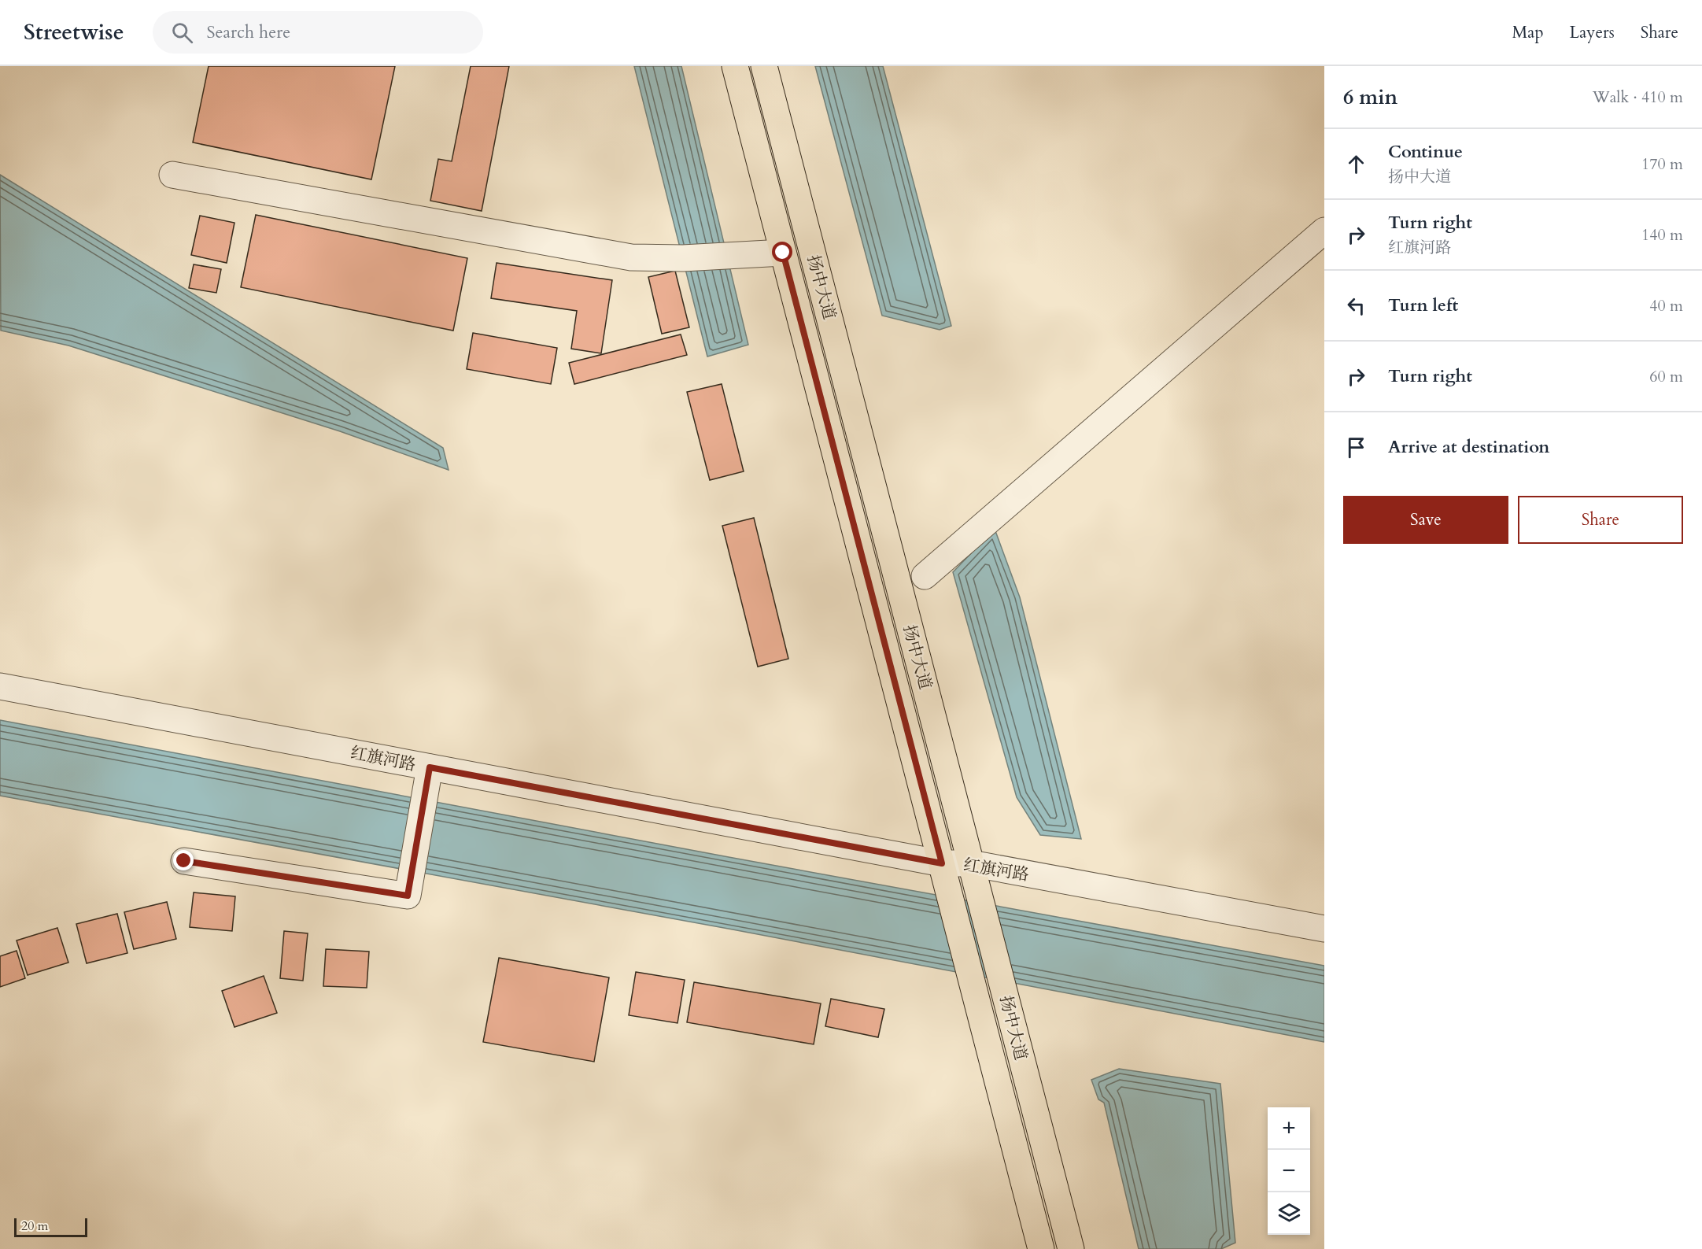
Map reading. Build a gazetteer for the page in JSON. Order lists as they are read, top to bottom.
{
  "streets": {
    "main road": ["扬中大道"],
    "street": ["红旗河路"]
  },
  "crossings": [
    ["扬中大道", "红旗河路"]
  ],
  "scale_bar": "20 m",
  "page": {
    "header": "Streetwise",
    "search": "Search here",
    "nav": ["Map", "Layers", "Share"],
    "heading": ["6 min", "Walk · 410 m"],
    "list": [
      ["Continue", "扬中大道", "170 m"],
      ["Turn right", "红旗河路", "140 m"],
      ["Turn left", "40 m"],
      ["Turn right", "60 m"],
      "Arrive at destination"
    ],
    "buttons": ["Save", "Share"],
    "map_buttons": ["+", "−"],
    "scale": "20 m"
  }
}
